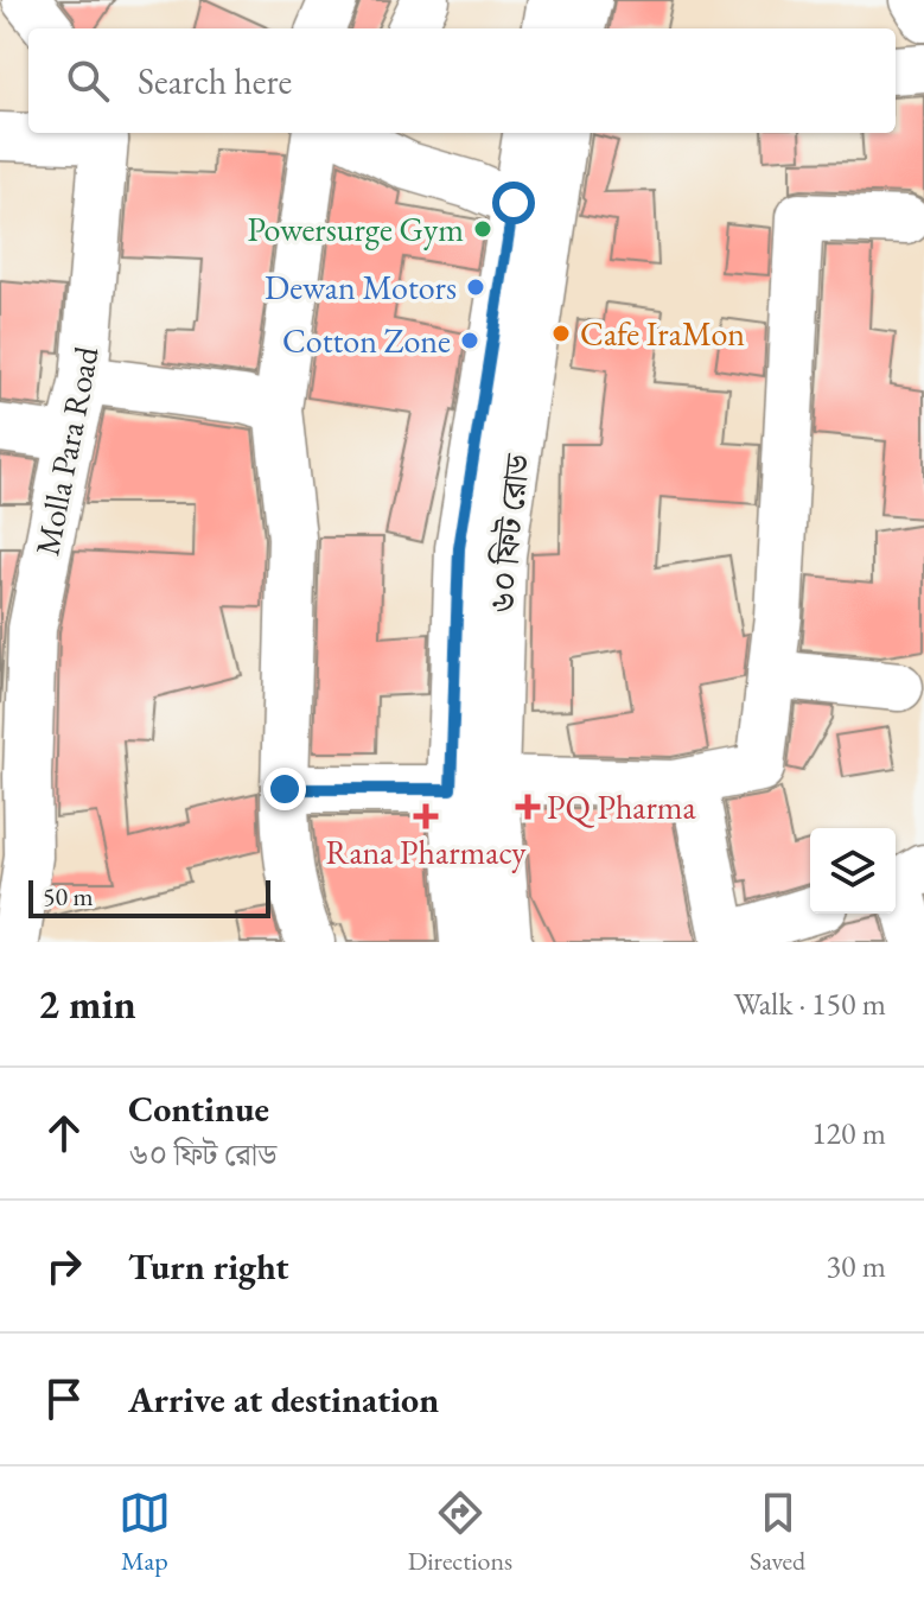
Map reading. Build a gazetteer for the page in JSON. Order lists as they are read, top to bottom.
{
  "streets": {
    "street": ["Molla Para Road", "৬০ ফিট রোড"]
  },
  "places": {
    "other": [
      "Powersurge Gym",
      "Dewan Motors",
      "Cafe IraMon",
      "Cotton Zone"
    ],
    "health": ["PQ Pharma", "Rana Pharmacy"]
  },
  "scale_bar": "50 m",
  "page": {
    "search": "Search here",
    "scale": "50 m",
    "heading": ["2 min", "Walk · 150 m"],
    "list": [
      ["Continue", "৬০ ফিট রোড", "120 m"],
      ["Turn right", "30 m"],
      "Arrive at destination"
    ],
    "nav": ["Map", "Directions", "Saved"]
  }
}
